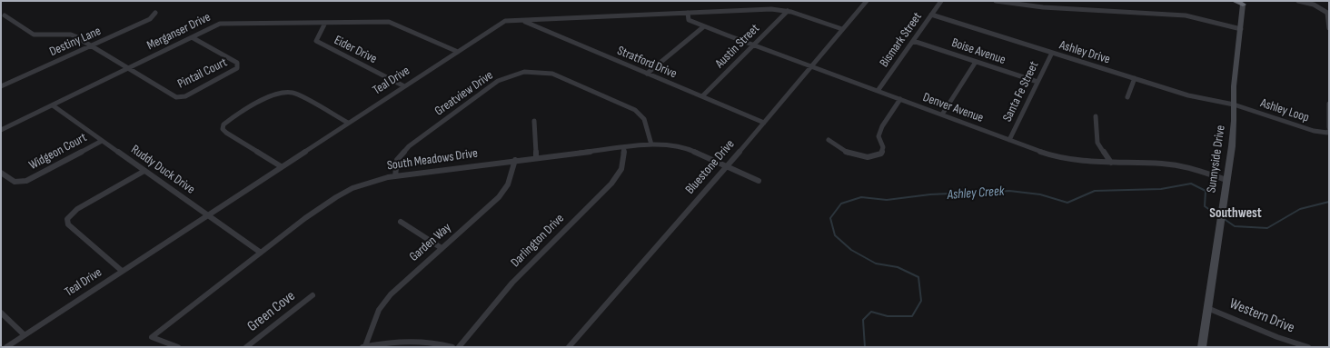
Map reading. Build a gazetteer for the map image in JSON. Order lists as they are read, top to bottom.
{
  "streets": {
    "street": [
      "Merganser Drive",
      "Bismark Street",
      "Destiny Lane",
      "Austin Street",
      "Eider Drive",
      "Boise Avenue",
      "Ashley Drive",
      "Stratford Drive",
      "Pintail Court",
      "Teal Drive",
      "Santa Fe Street",
      "Greatview Drive",
      "Denver Avenue",
      "Ashley Loop",
      "Widgeon Court",
      "Sunnyside Drive",
      "South Meadows Drive",
      "Bluestone Drive",
      "Ruddy Duck Drive",
      "Darlington Drive",
      "Garden Way",
      "Green Cove",
      "Western Drive"
    ]
  },
  "crossings": [
    ["Merganser Drive", "Eider Drive"],
    ["Merganser Drive", "Pintail Court"],
    ["Merganser Drive", "Teal Drive"],
    ["Merganser Drive", "Ruddy Duck Drive"],
    ["Bismark Street", "Boise Avenue"],
    ["Bismark Street", "Ashley Drive"],
    ["Bismark Street", "Denver Avenue"],
    ["Austin Street", "Stratford Drive"],
    ["Austin Street", "Teal Drive"],
    ["Austin Street", "Denver Avenue"],
    ["Eider Drive", "Teal Drive"],
    ["Boise Avenue", "Santa Fe Street"],
    ["Ashley Drive", "Santa Fe Street"],
    ["Ashley Drive", "Ashley Loop"],
    ["Ashley Drive", "Sunnyside Drive"],
    ["Stratford Drive", "Teal Drive"],
    ["Stratford Drive", "Bluestone Drive"],
    ["Teal Drive", "Denver Avenue"],
    ["Teal Drive", "Bluestone Drive"],
    ["Teal Drive", "Ruddy Duck Drive"],
    ["Santa Fe Street", "Denver Avenue"],
    ["Greatview Drive", "South Meadows Drive"],
    ["Denver Avenue", "Sunnyside Drive"],
    ["Denver Avenue", "Bluestone Drive"],
    ["Ashley Loop", "Sunnyside Drive"],
    ["Widgeon Court", "Ruddy Duck Drive"],
    ["Sunnyside Drive", "Western Drive"],
    ["South Meadows Drive", "Bluestone Drive"],
    ["South Meadows Drive", "Ruddy Duck Drive"],
    ["South Meadows Drive", "Darlington Drive"],
    ["South Meadows Drive", "Garden Way"]
  ],
  "districts": ["Southwest"],
  "water": ["Ashley Creek"]
}
